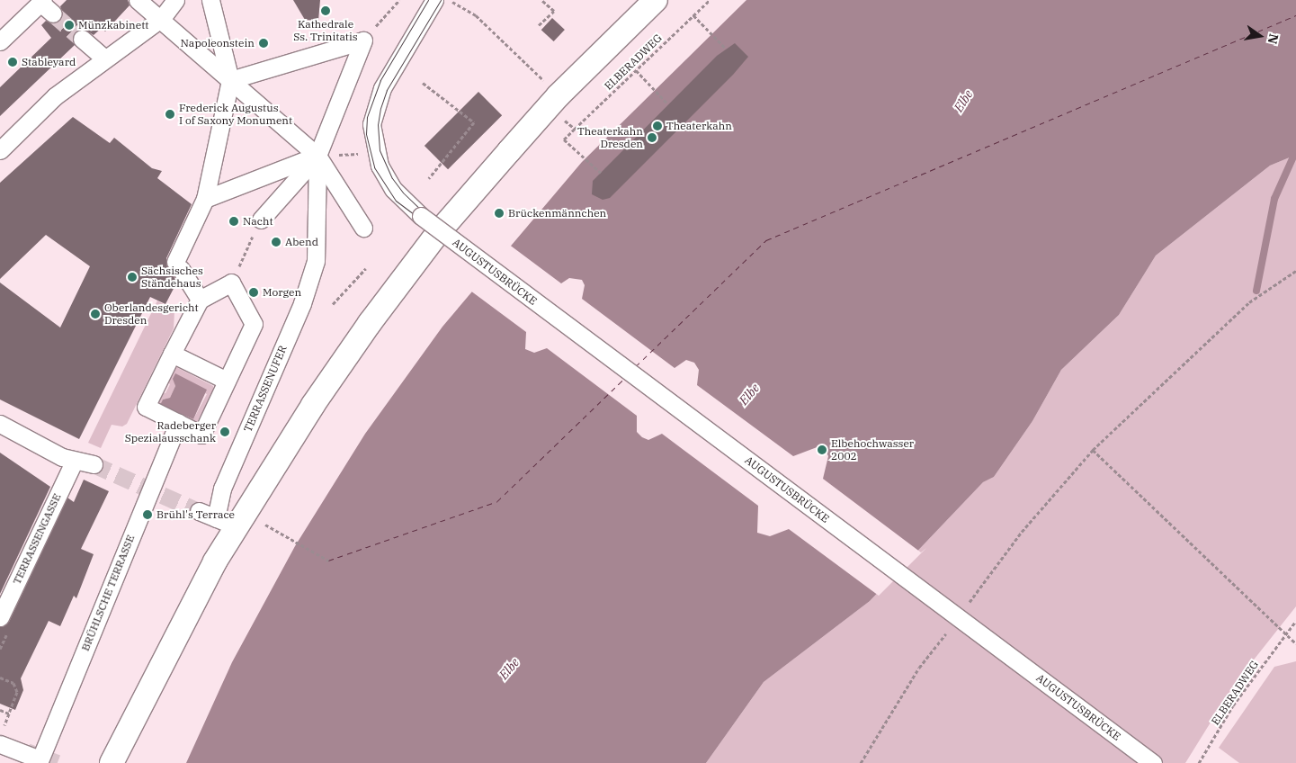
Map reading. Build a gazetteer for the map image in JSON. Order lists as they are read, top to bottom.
{
  "streets": {
    "street": [
      "AUGUSTUSBRÜCKE",
      "TERRASSENUFER",
      "TERRASSENGASSE",
      "BRÜHLSCHE TERRASSE"
    ],
    "path": ["ELBERADWEG"]
  },
  "water": ["Elbe"],
  "places": [
    "Kathedrale Ss. Trinitatis",
    "Münzkabinett",
    "Napoleonstein",
    "Stableyard",
    "Frederick Augustus I of Saxony Monument",
    "Theaterkahn",
    "Theaterkahn Dresden",
    "Brückenmännchen",
    "Nacht",
    "Abend",
    "Sächsisches Ständehaus",
    "Morgen",
    "Oberlandesgericht Dresden",
    "Radeberger Spezialausschank",
    "Elbehochwasser 2002",
    "Brühl's Terrace"
  ],
  "north": "right"
}
